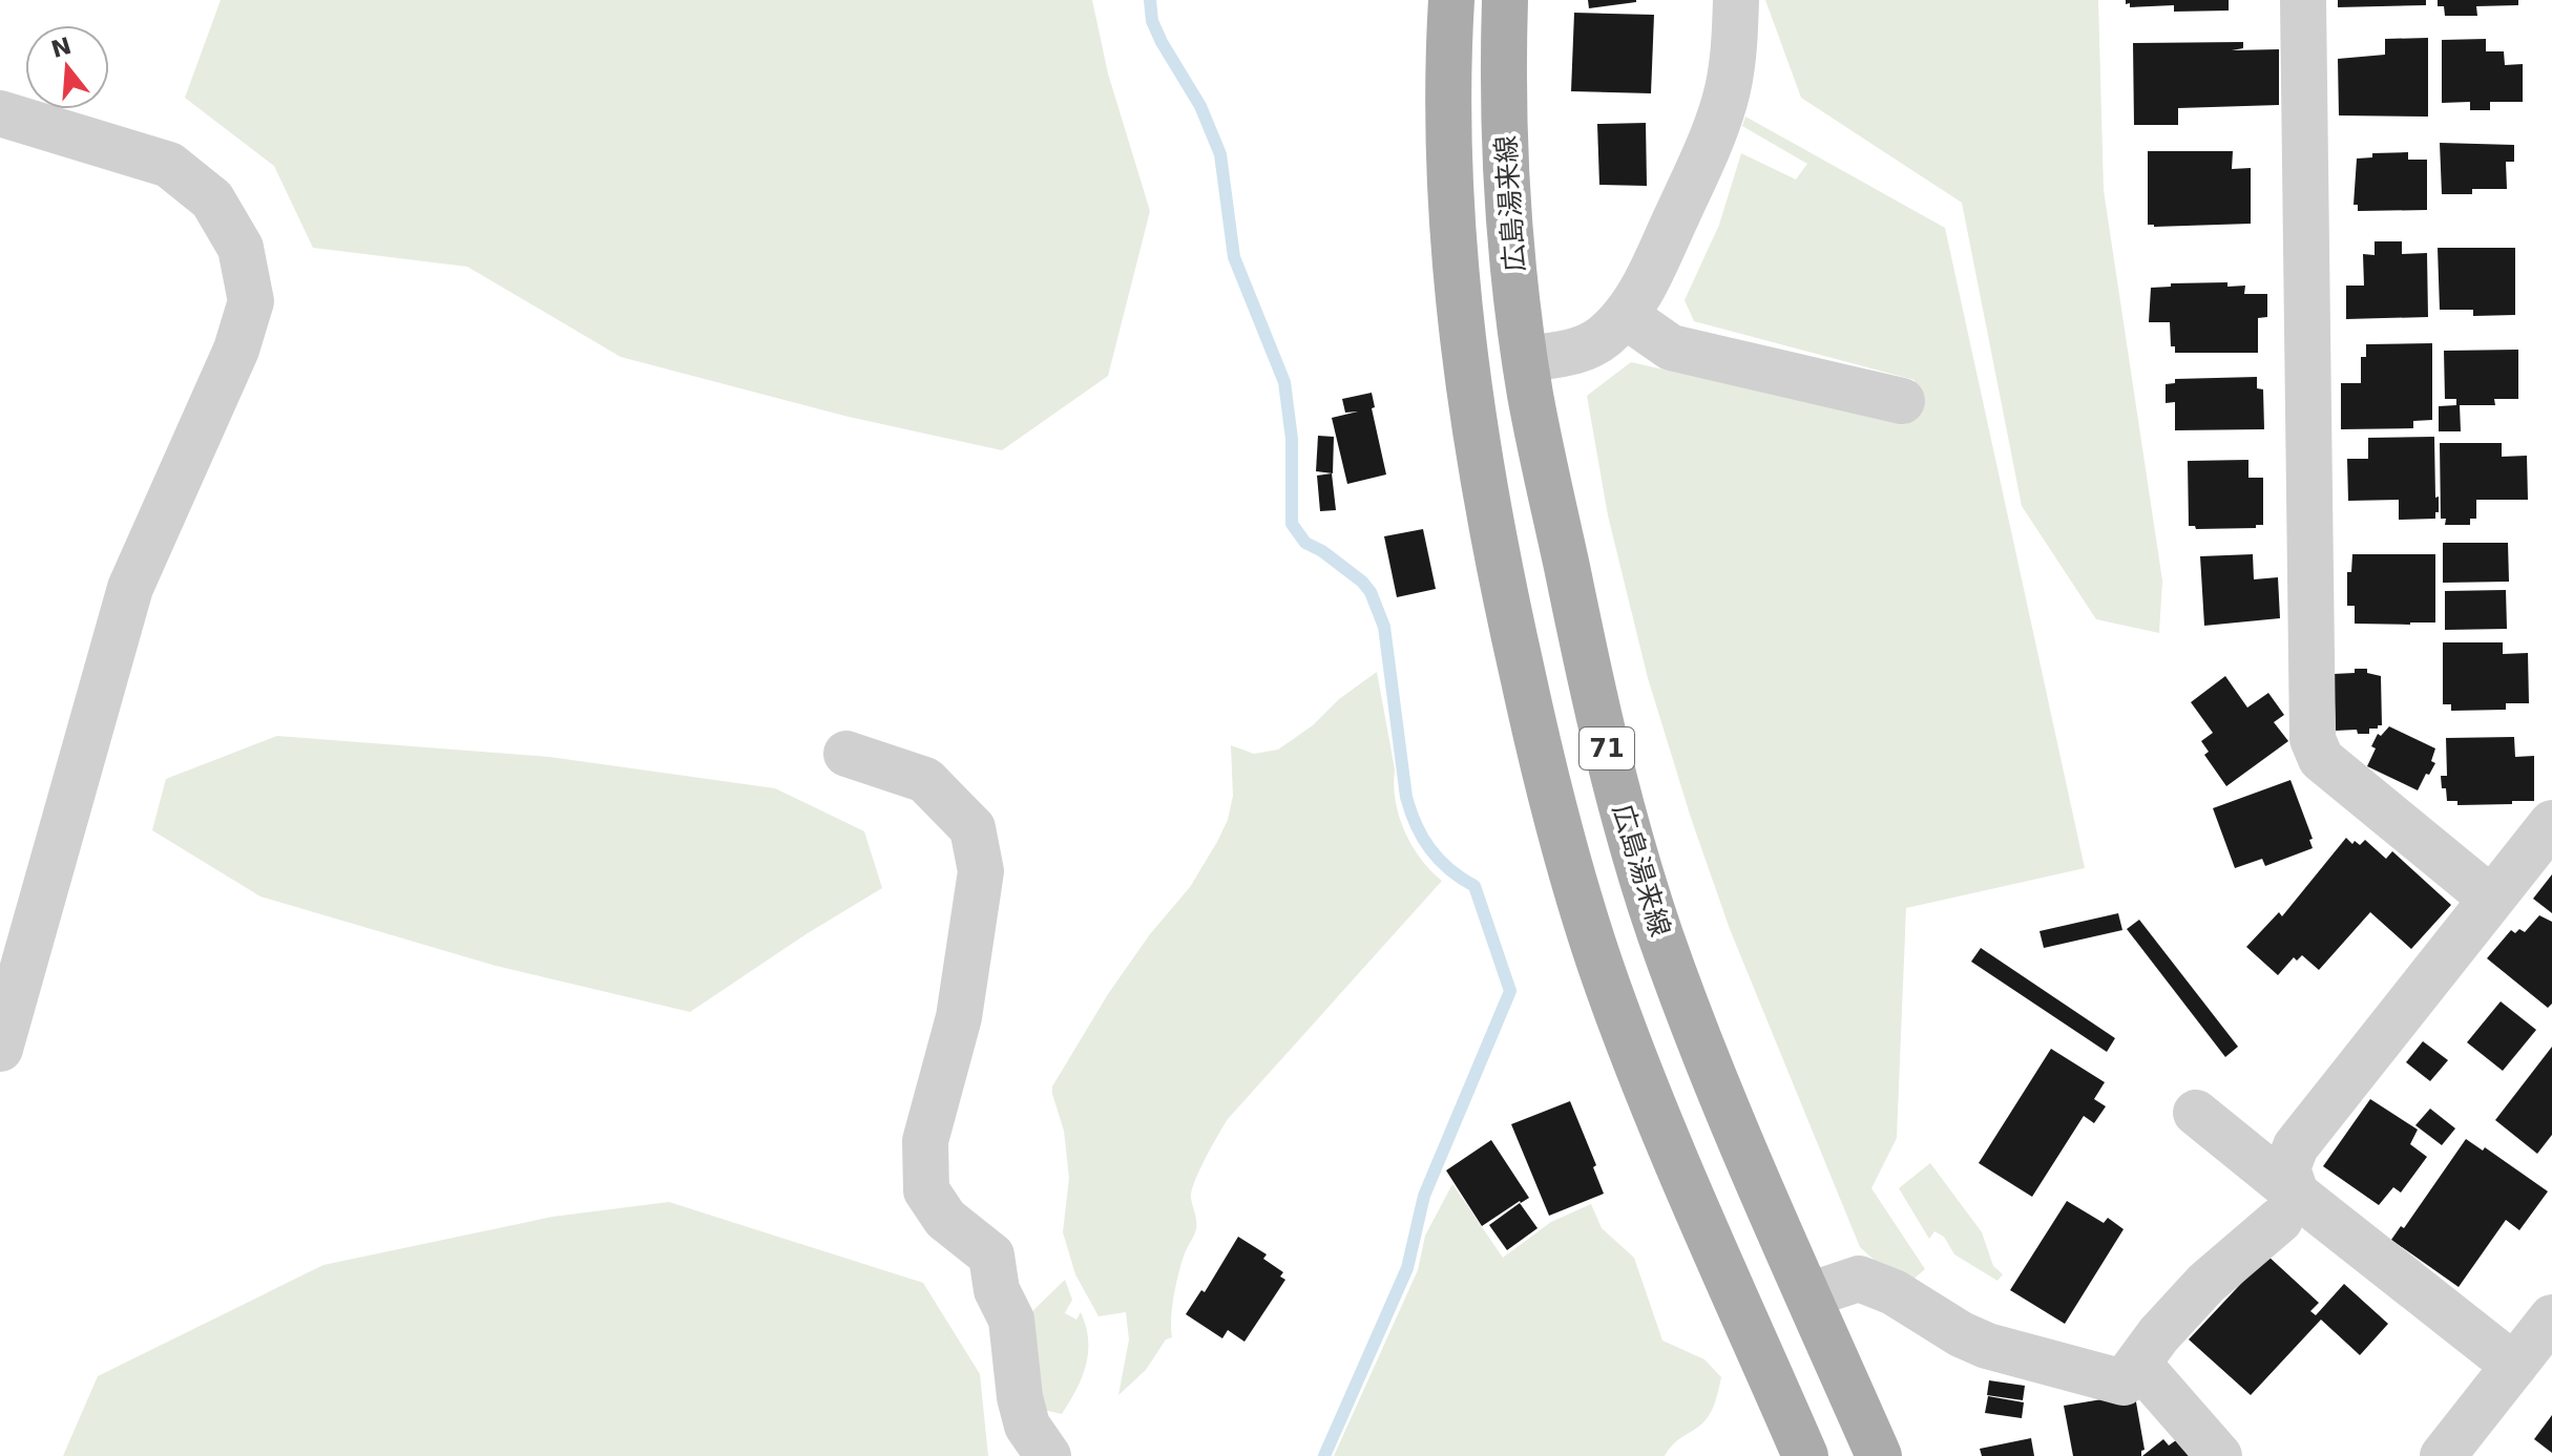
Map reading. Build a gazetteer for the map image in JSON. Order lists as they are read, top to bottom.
{
  "streets": {
    "main road": ["広島湯来線", "71"]
  },
  "north": "top"
}
